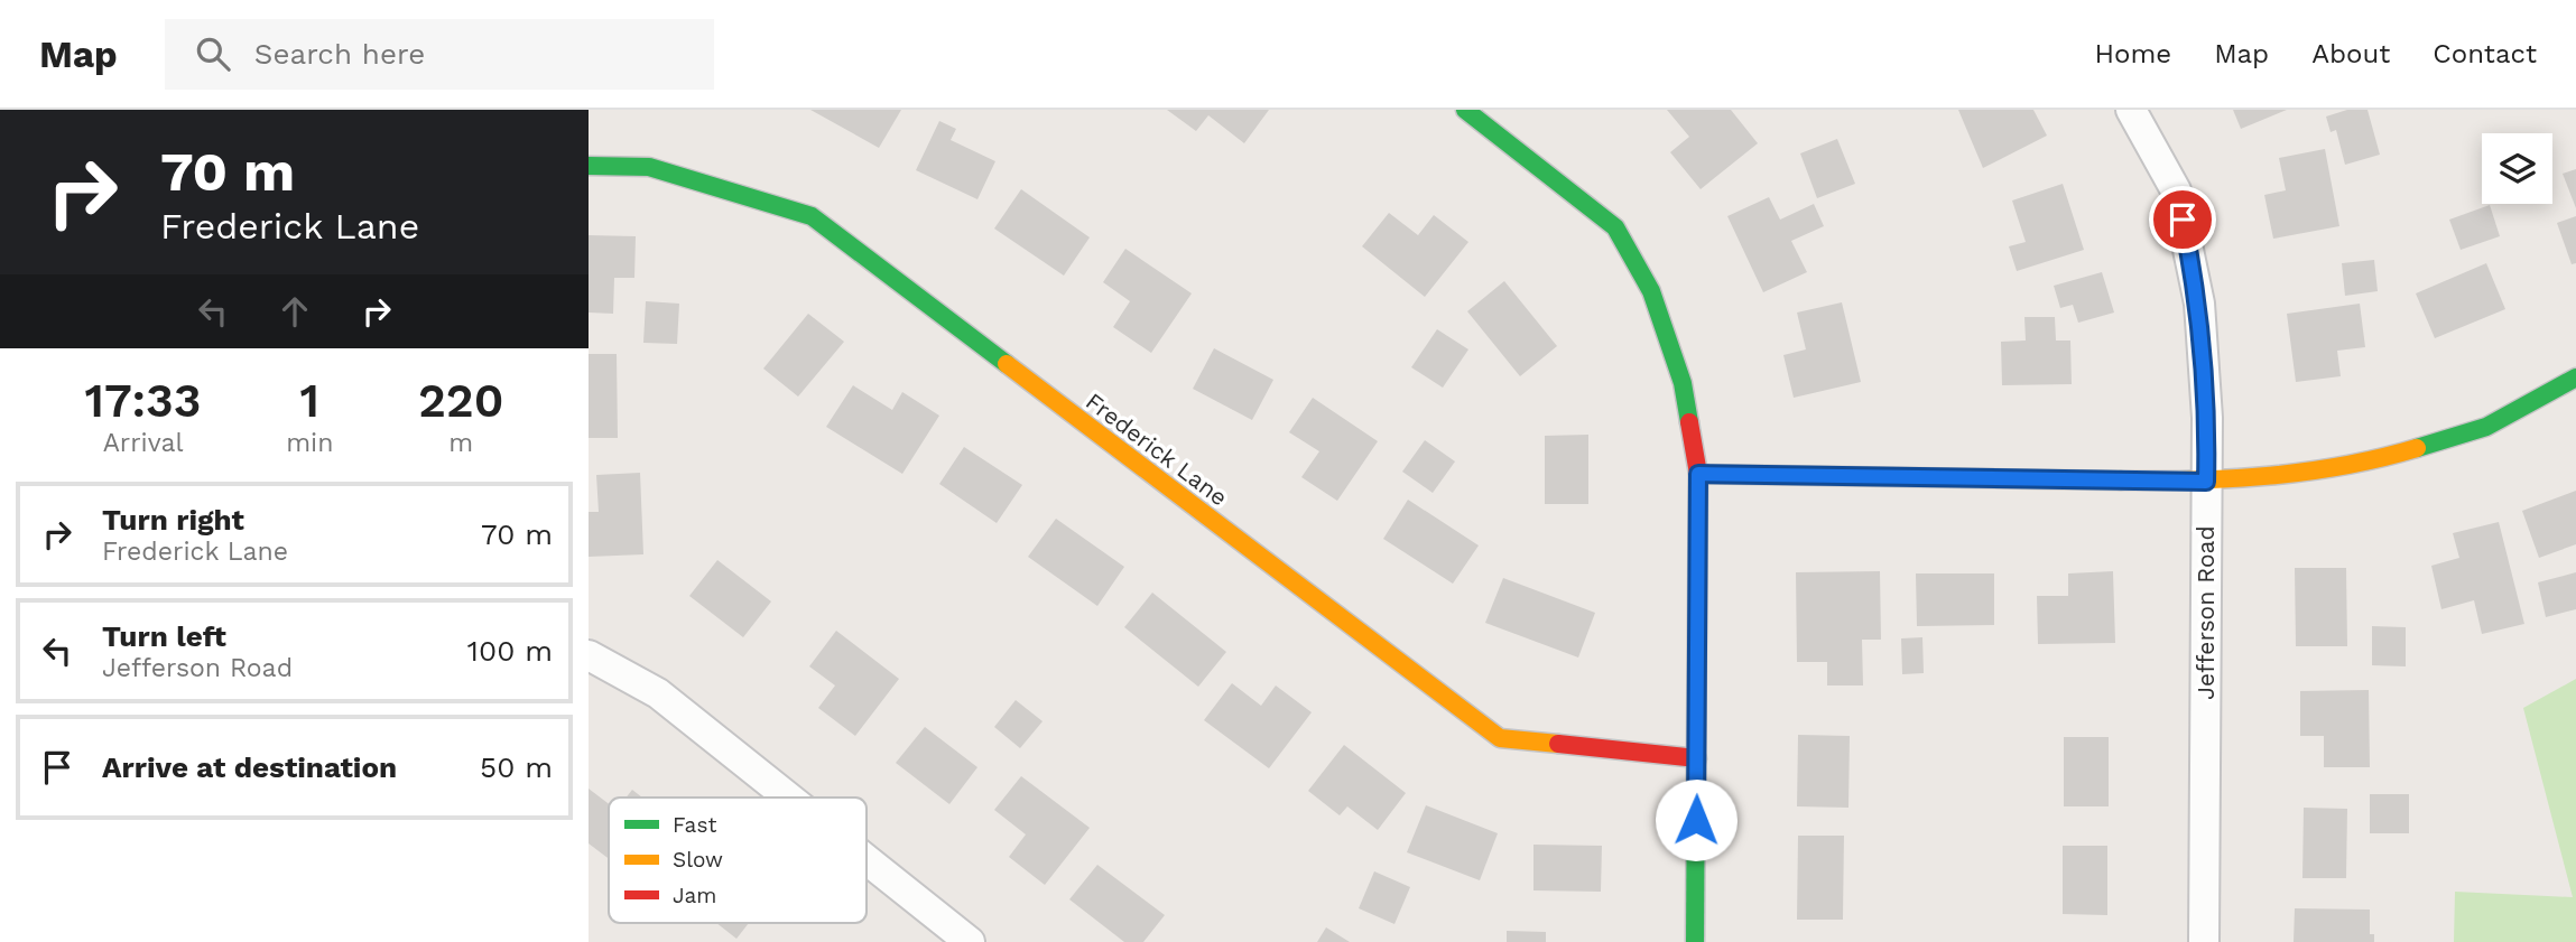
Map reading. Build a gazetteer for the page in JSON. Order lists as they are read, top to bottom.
{
  "streets": {
    "street": ["Frederick Lane", "Jefferson Road"]
  },
  "legend": ["Fast", "Slow", "Jam"],
  "page": {
    "header": "Map",
    "search": "Search here",
    "nav": [
      "Home",
      "Map",
      "About",
      "Contact"
    ],
    "turn": ["70 m", "Frederick Lane"],
    "eta": [
      "17:33",
      "Arrival",
      "1",
      "min",
      "220",
      "m"
    ],
    "list": [
      {
        "name": "Turn right",
        "note": "Frederick Lane",
        "value": "70 m"
      },
      {
        "name": "Turn left",
        "note": "Jefferson Road",
        "value": "100 m"
      },
      {
        "name": "Arrive at destination",
        "value": "50 m"
      }
    ]
  }
}
